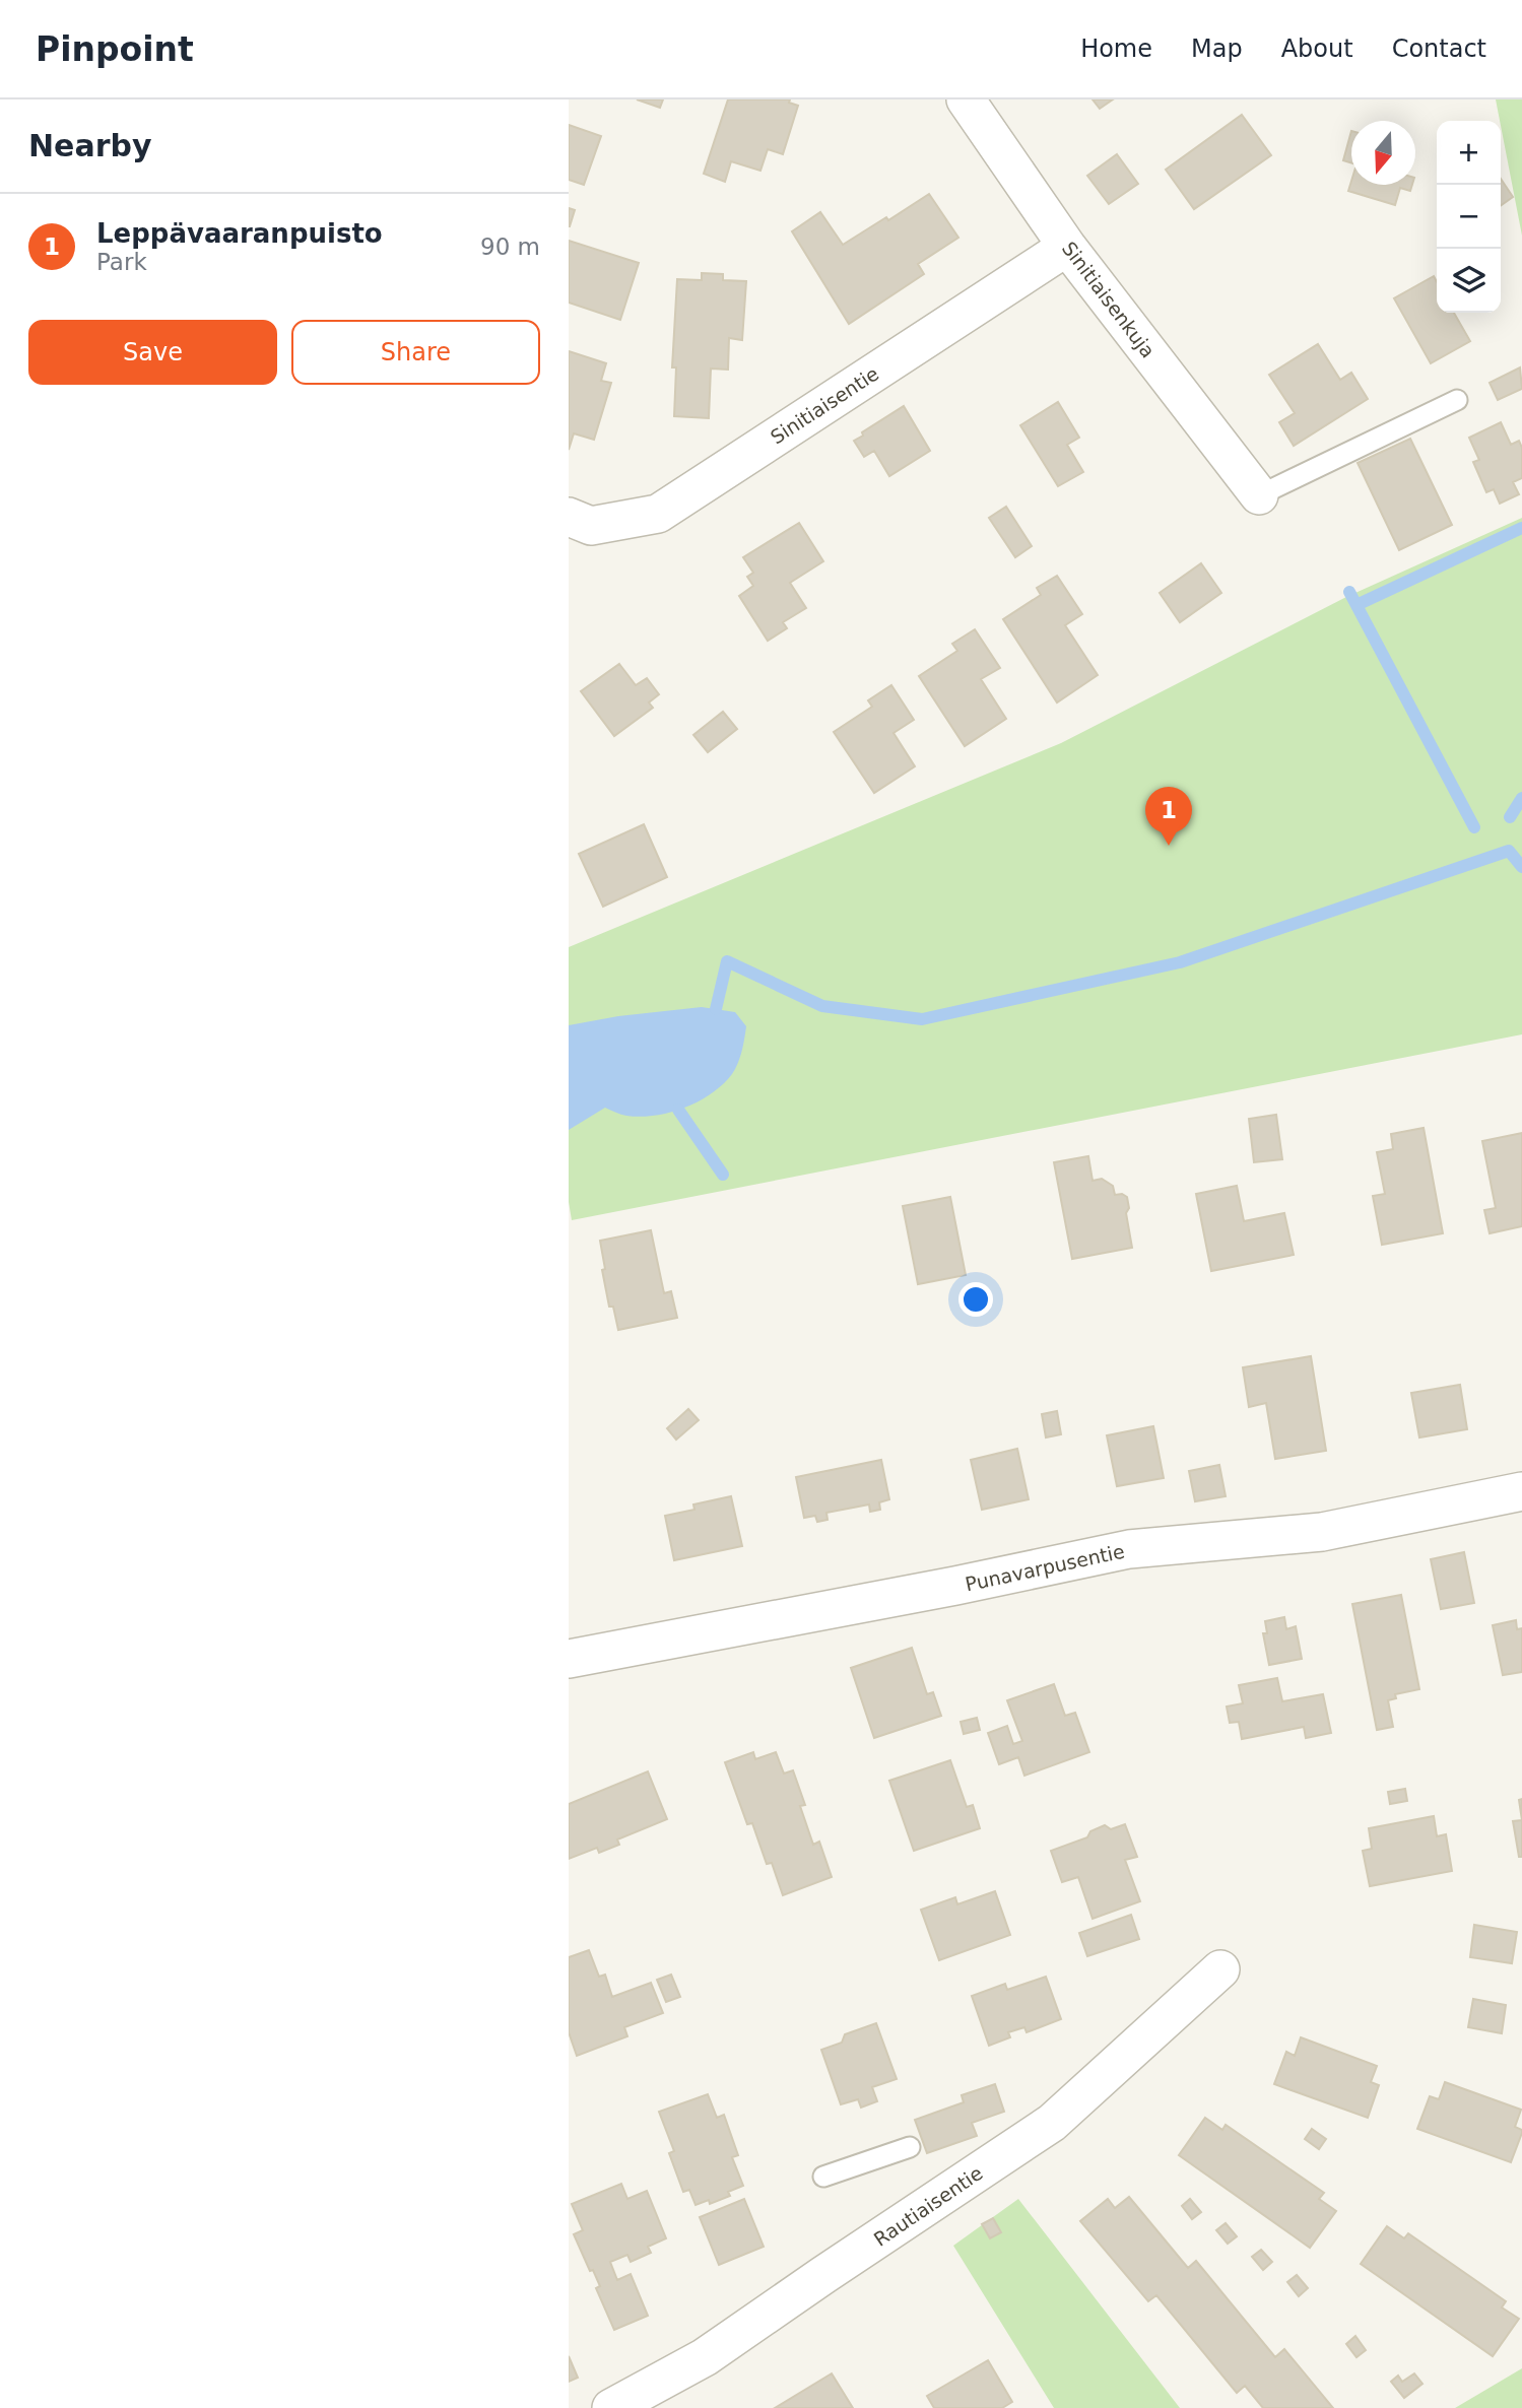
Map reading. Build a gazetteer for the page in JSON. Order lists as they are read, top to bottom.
{
  "streets": {
    "street": [
      "Sinitiaisenkuja",
      "Sinitiaisentie",
      "Punavarpusentie",
      "Rautiaisentie"
    ]
  },
  "crossings": [
    ["Sinitiaisenkuja", "Sinitiaisentie"]
  ],
  "north": "bottom",
  "page": {
    "header": "Pinpoint",
    "nav": [
      "Home",
      "Map",
      "About",
      "Contact"
    ],
    "heading": "Nearby",
    "map_buttons": ["+", "−"],
    "list": [
      {
        "mark": "1",
        "name": "Leppävaaranpuisto",
        "note": "Park",
        "value": "90 m"
      }
    ],
    "buttons": ["Save", "Share"],
    "pins": "1"
  }
}
